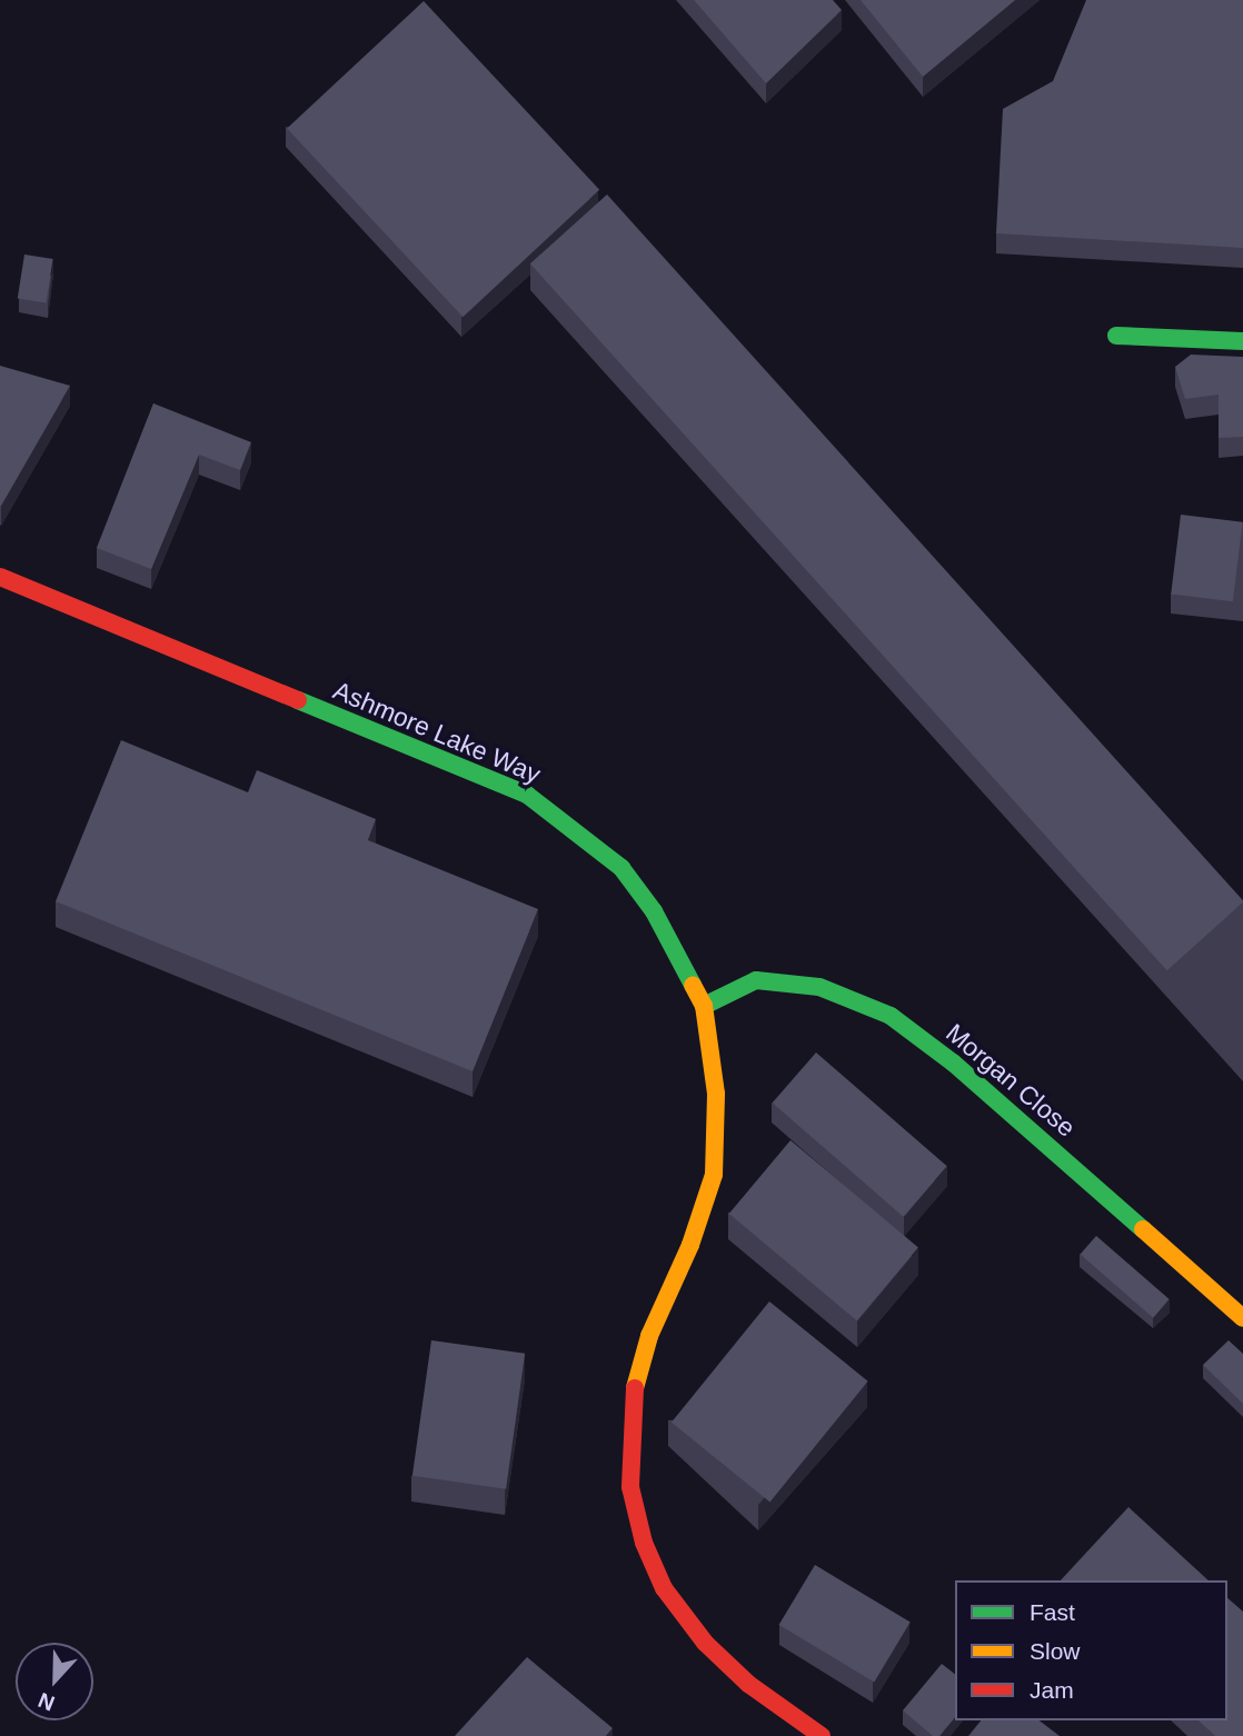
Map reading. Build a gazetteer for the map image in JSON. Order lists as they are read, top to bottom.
{
  "streets": {
    "street": ["Ashmore Lake Way", "Morgan Close"]
  },
  "crossings": [
    ["Ashmore Lake Way", "Morgan Close"]
  ],
  "legend": ["Fast", "Slow", "Jam"],
  "north": "bottom"
}
